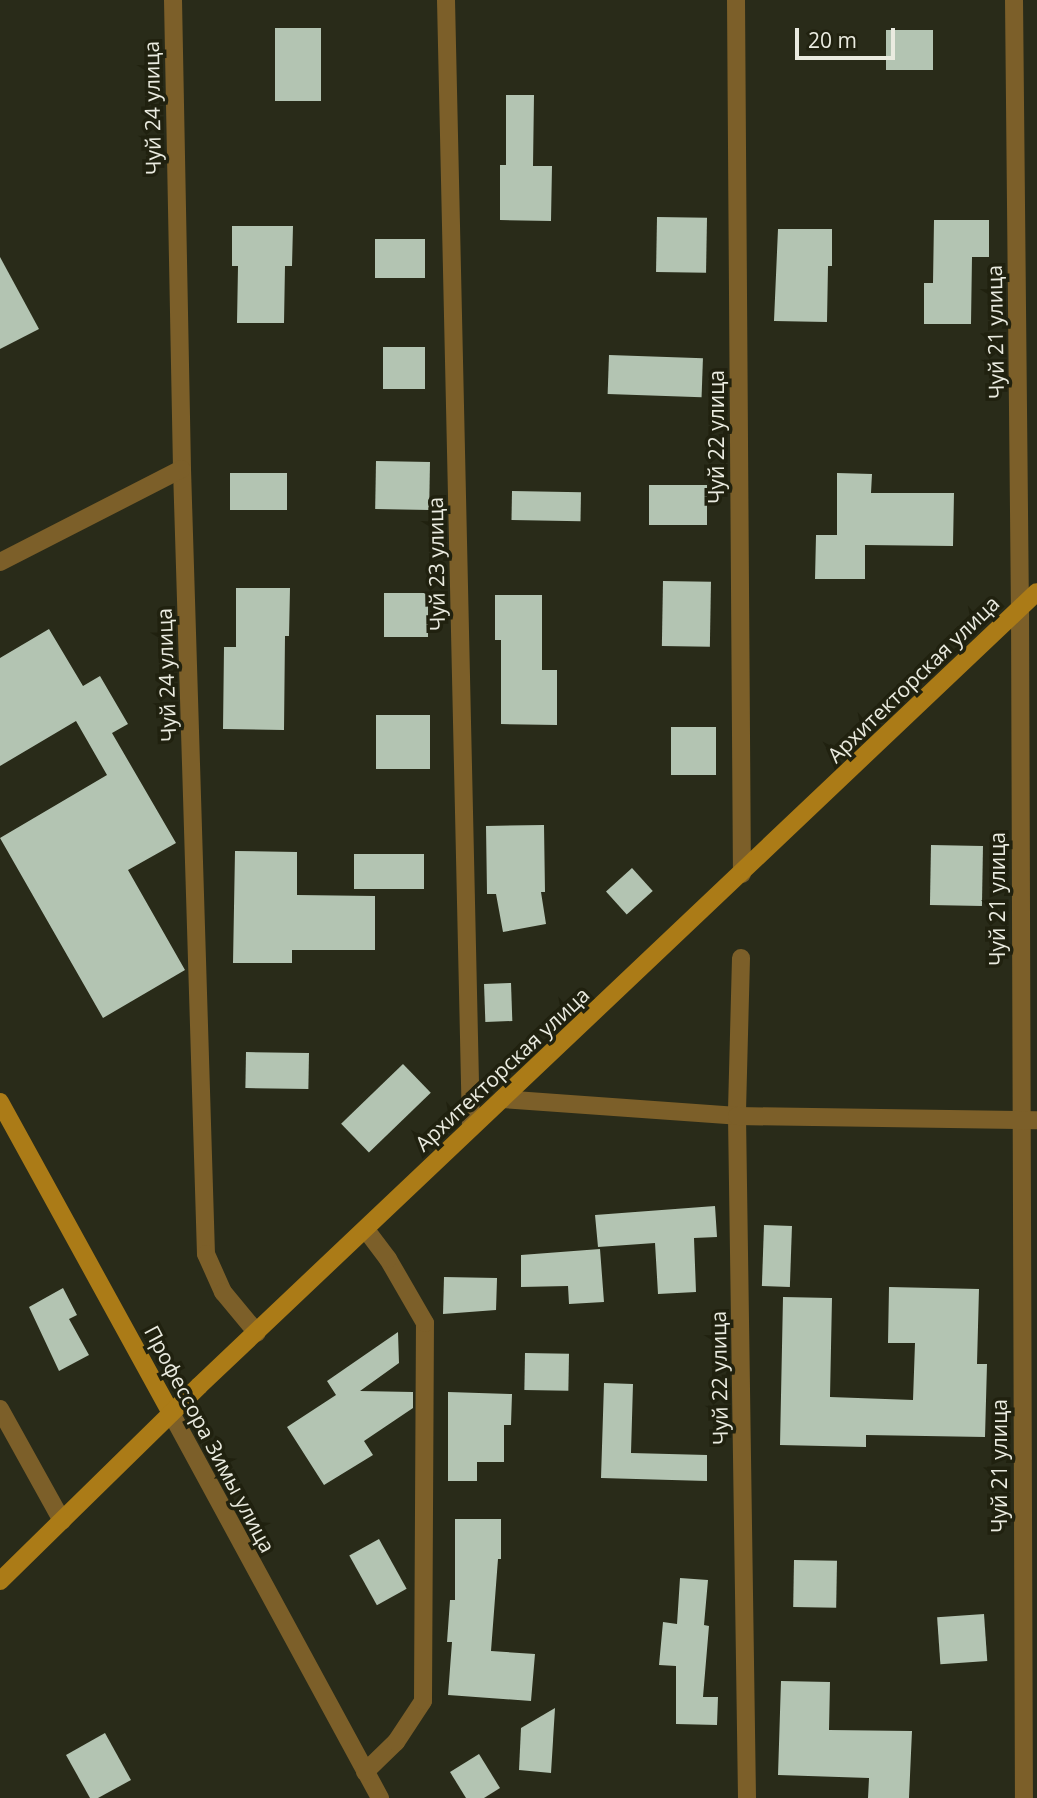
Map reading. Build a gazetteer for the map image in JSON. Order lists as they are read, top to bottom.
{
  "streets": {
    "street": [
      "Чуй 24 улица",
      "Чуй 21 улица",
      "Чуй 22 улица",
      "Чуй 23 улица",
      "Архитекторская улица",
      "Профессора Зимы улица"
    ]
  },
  "crossings": [
    ["Чуй 24 улица", "Архитекторская улица"],
    ["Чуй 21 улица", "Архитекторская улица"],
    ["Чуй 22 улица", "Архитекторская улица"],
    ["Чуй 23 улица", "Архитекторская улица"],
    ["Архитекторская улица", "Профессора Зимы улица"]
  ],
  "scale_bar": "20 m"
}
